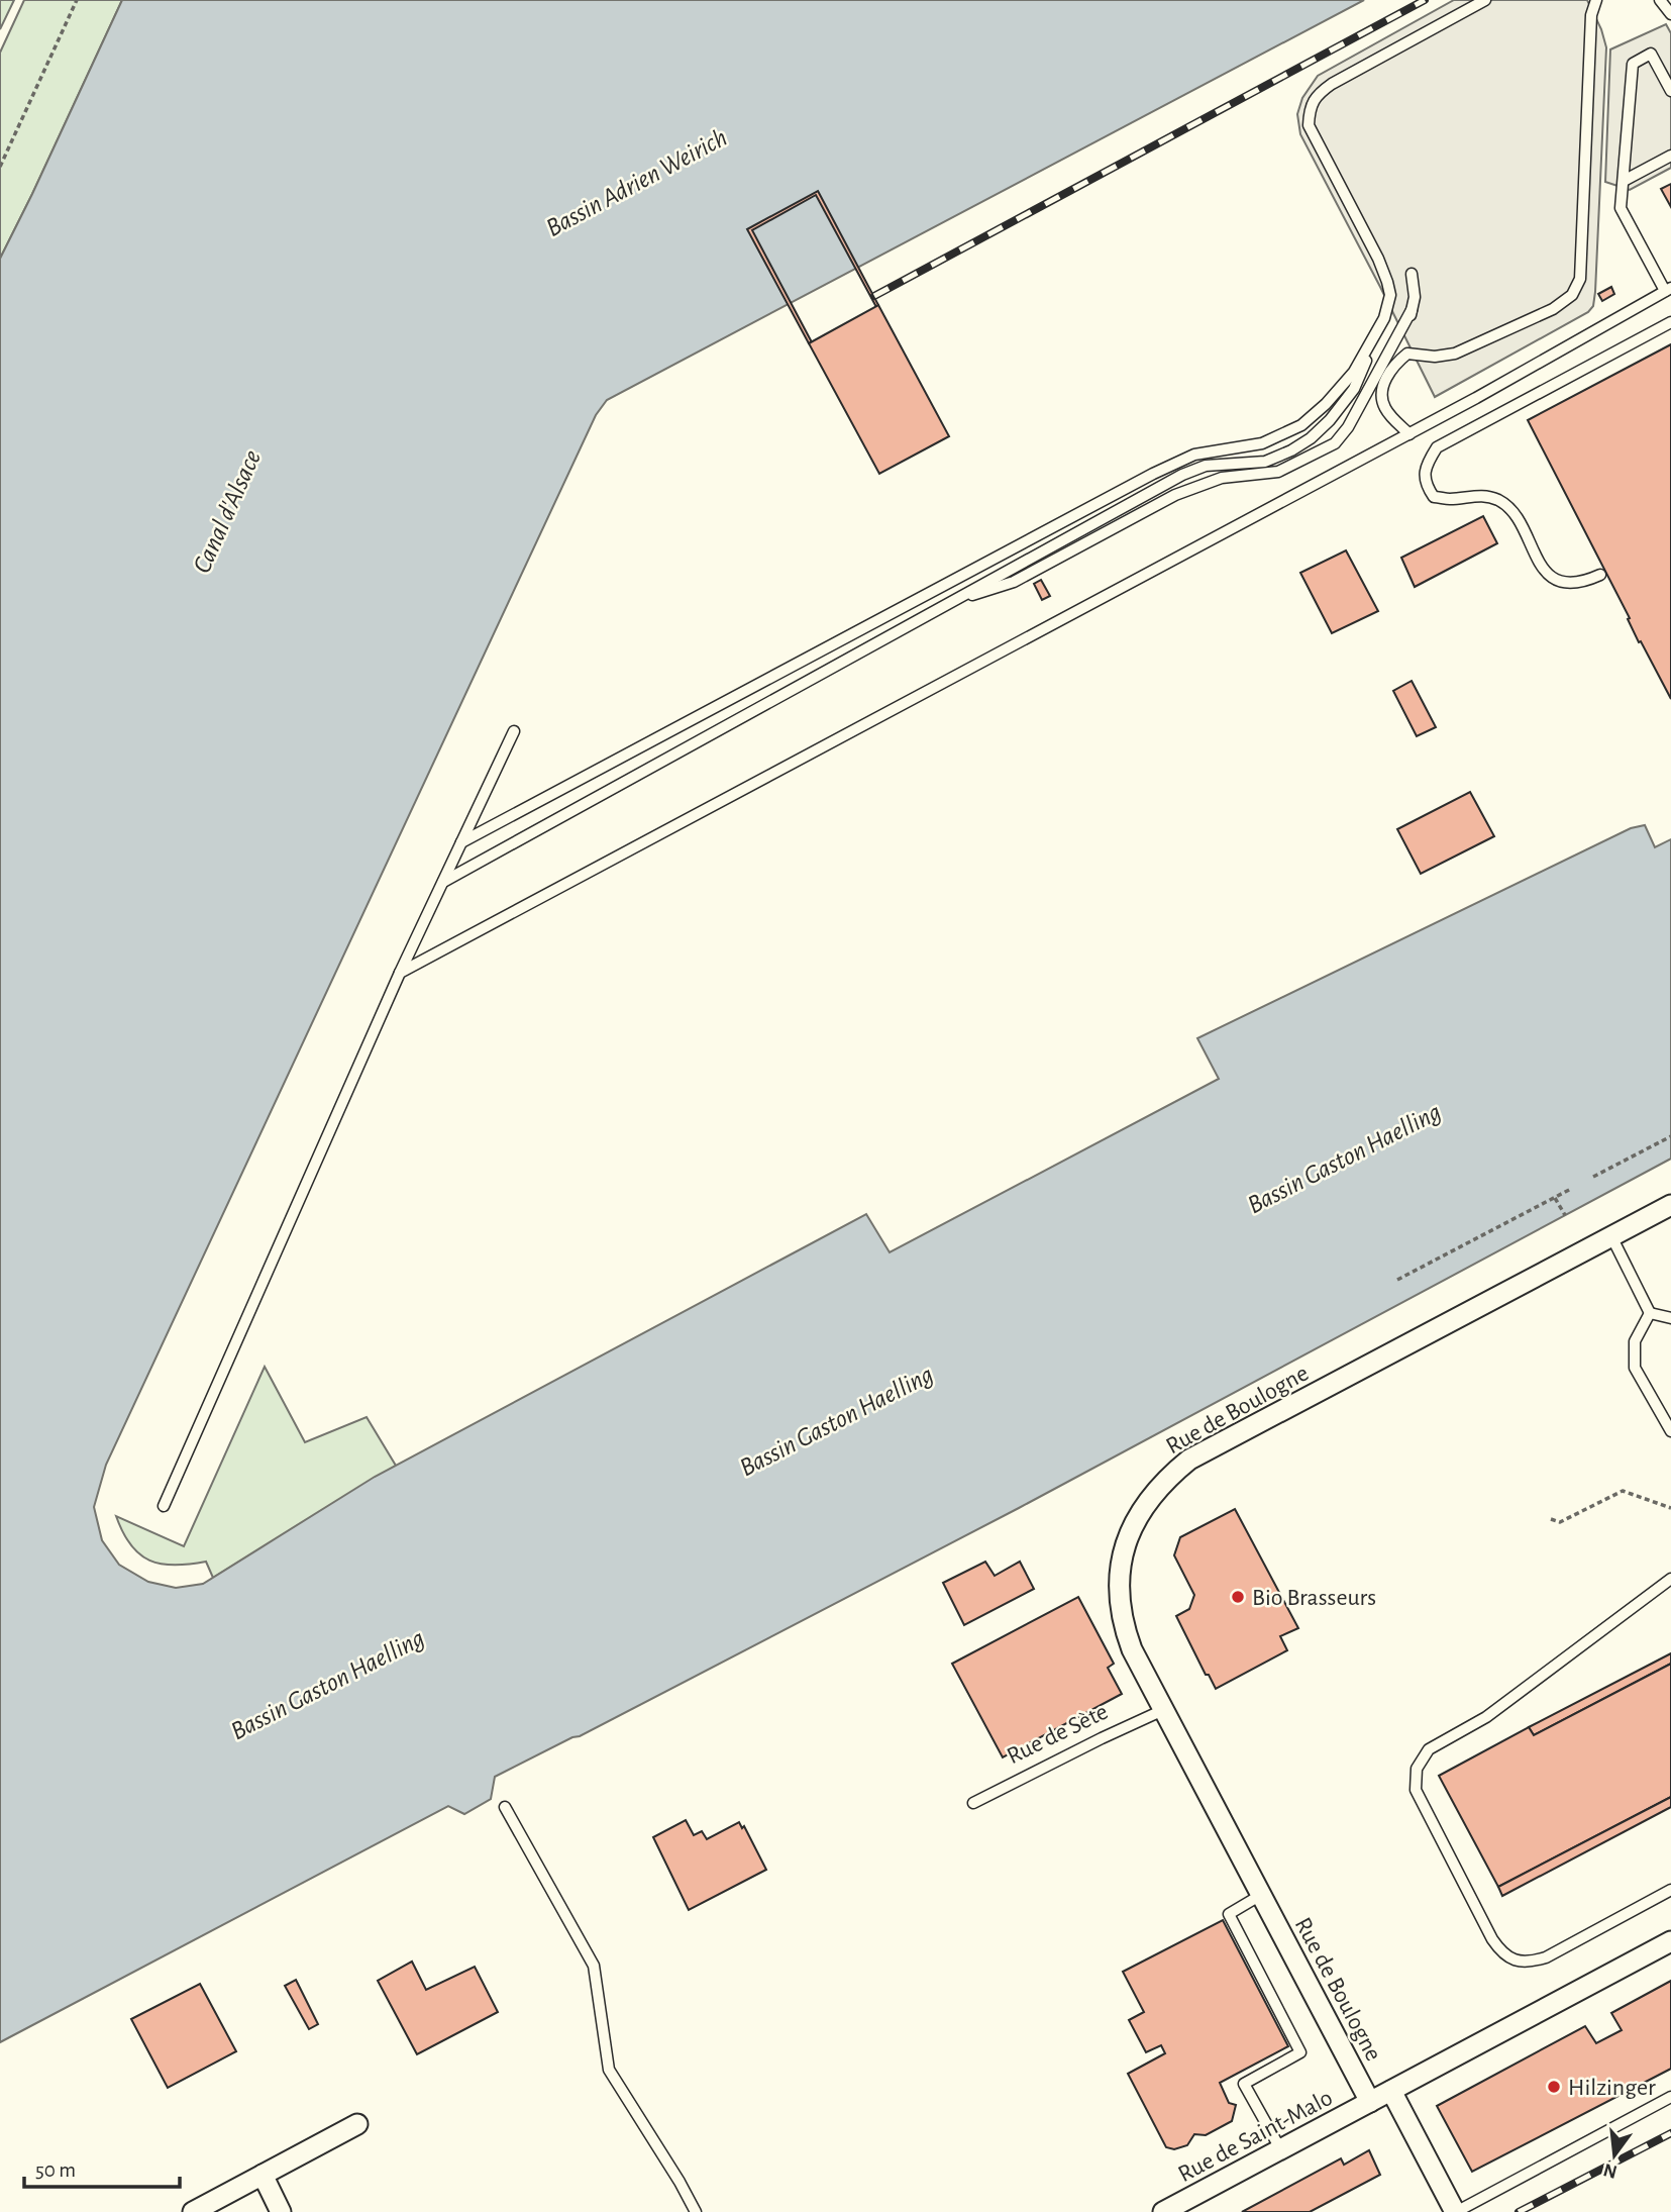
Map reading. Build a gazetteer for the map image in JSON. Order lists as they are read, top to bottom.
{
  "streets": {
    "street": ["Rue de Boulogne", "Rue de Saint-Malo"],
    "lane": ["Rue de Sète"]
  },
  "crossings": [
    ["Rue de Boulogne", "Rue de Sète"],
    ["Rue de Boulogne", "Rue de Saint-Malo"]
  ],
  "water": ["Bassin Adrien Weirich", "Canal d'Alsace", "Bassin Gaston Haelling"],
  "places": ["Bio Brasseurs", "Hilzinger"],
  "scale_bar": "50 m",
  "north": "bottom"
}
